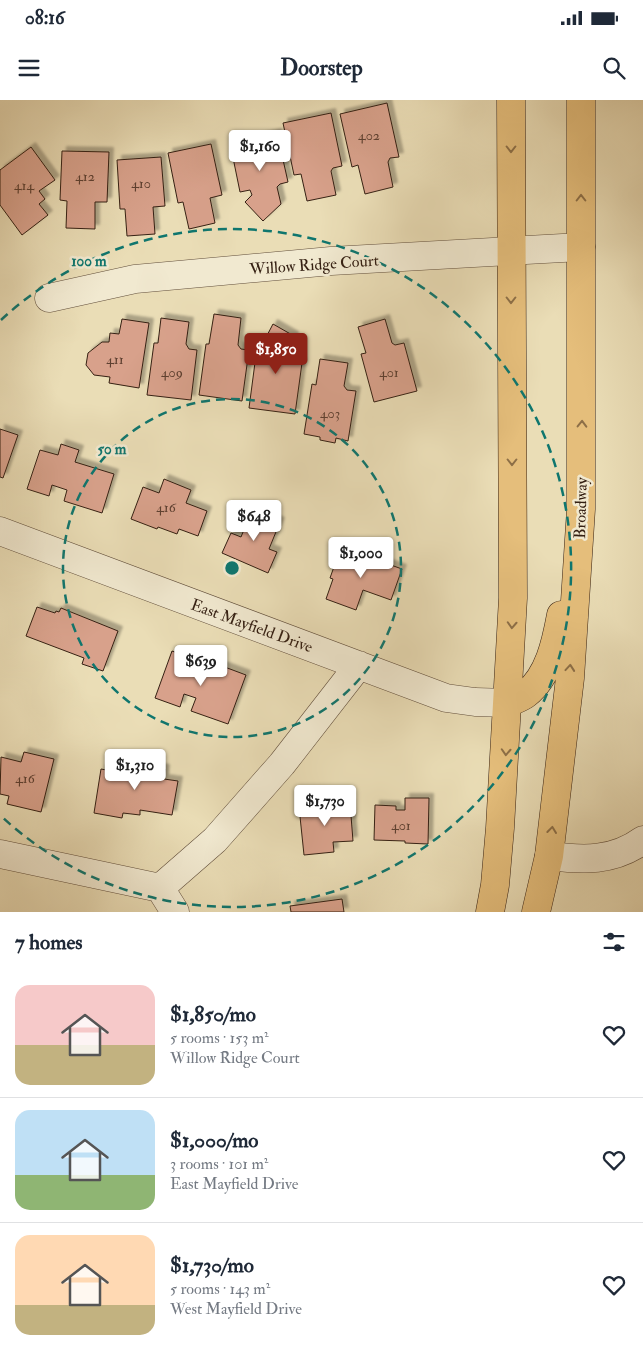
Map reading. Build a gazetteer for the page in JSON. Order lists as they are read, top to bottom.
{
  "streets": {
    "main road": ["Broadway"],
    "street": ["Willow Ridge Court", "East Mayfield Drive"]
  },
  "crossings": [
    ["Willow Ridge Court", "Broadway"]
  ],
  "house_numbers": [
    "402",
    "412",
    "410",
    "414",
    "411",
    "409",
    "401",
    "403",
    "416",
    "416",
    "401"
  ],
  "page": {
    "status": "08:16",
    "header": "Doorstep",
    "price": [
      "$1,160",
      "$1,850",
      "$648",
      "$1,000",
      "$639",
      "$1,310",
      "$1,730"
    ],
    "heading": "7 homes",
    "list": [
      {
        "name": "$1,850/mo",
        "note": "5 rooms · 153 m² · Willow Ridge Court"
      },
      {
        "name": "$1,000/mo",
        "note": "3 rooms · 101 m² · East Mayfield Drive"
      },
      {
        "name": "$1,730/mo",
        "note": "5 rooms · 143 m² · West Mayfield Drive"
      }
    ]
  },
  "rings": ["100 m", "50 m"]
}
